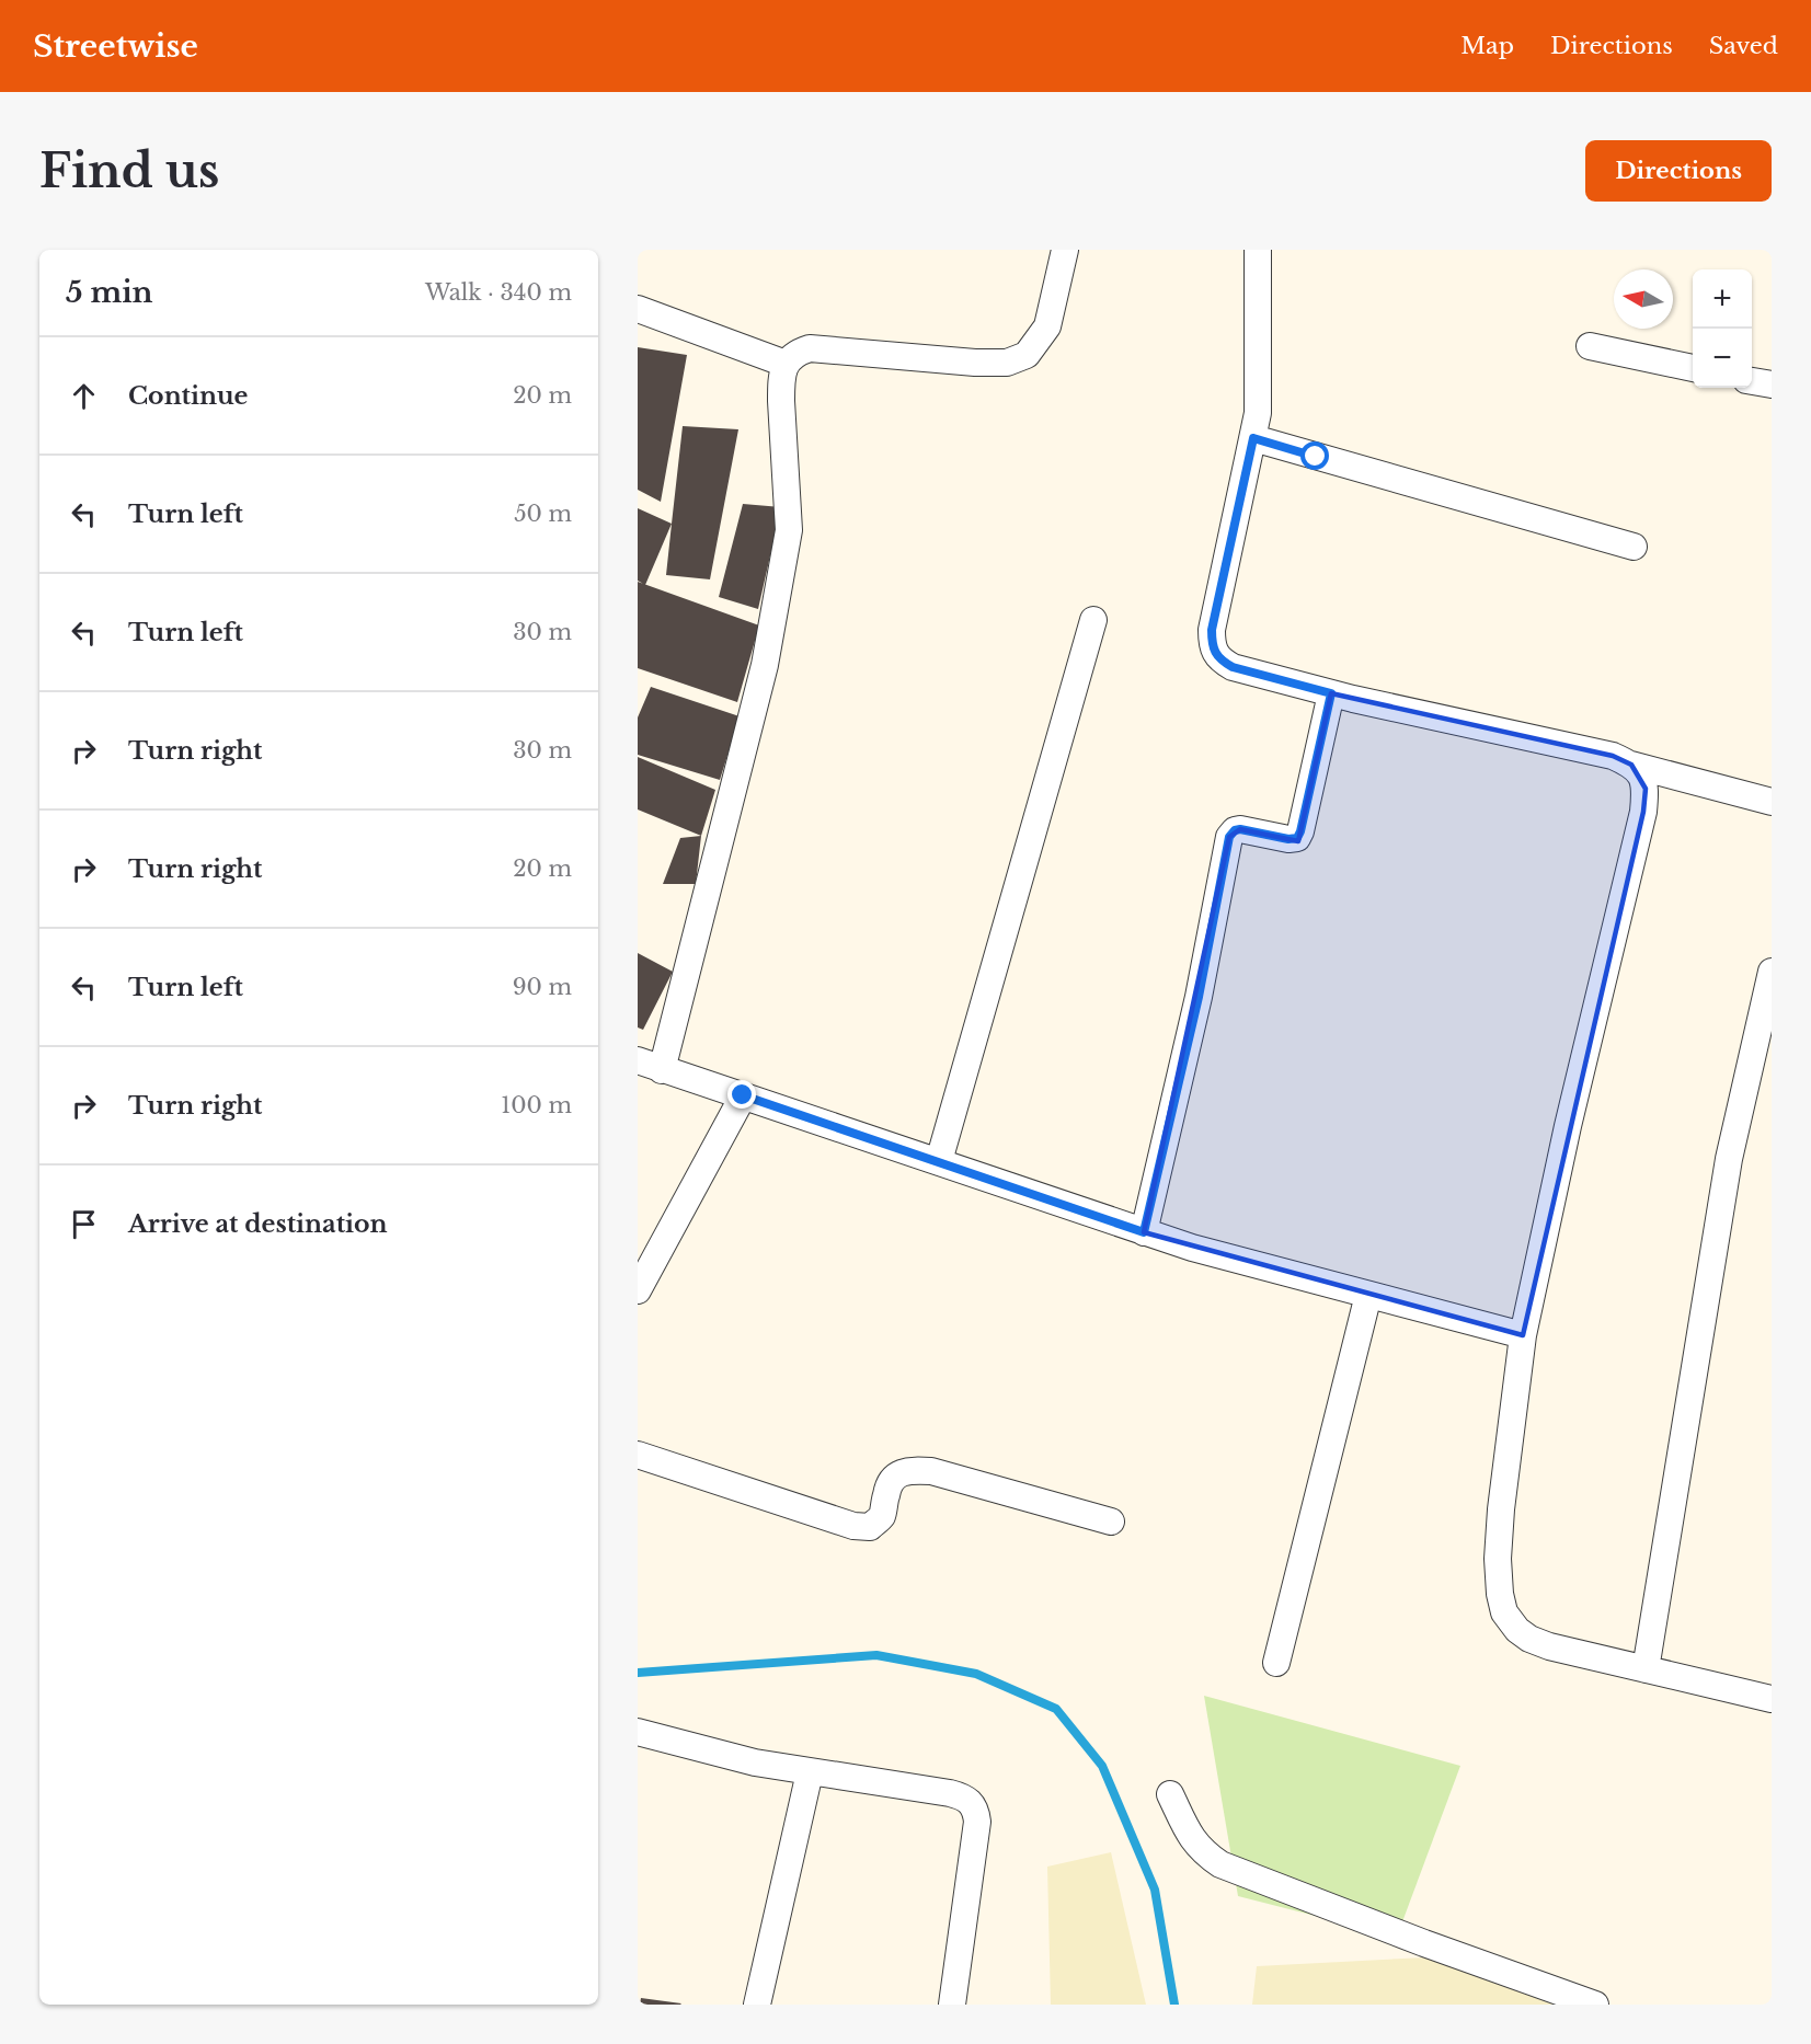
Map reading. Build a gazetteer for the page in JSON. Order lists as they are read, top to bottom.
{
  "north": "left",
  "page": {
    "header": "Streetwise",
    "nav": ["Map", "Directions", "Saved"],
    "buttons": "Directions",
    "title": "Find us",
    "heading": ["5 min", "Walk · 340 m"],
    "map_buttons": ["+", "−"],
    "list": [
      ["Continue", "20 m"],
      ["Turn left", "50 m"],
      ["Turn left", "30 m"],
      ["Turn right", "30 m"],
      ["Turn right", "20 m"],
      ["Turn left", "90 m"],
      ["Turn right", "100 m"],
      "Arrive at destination"
    ]
  }
}
